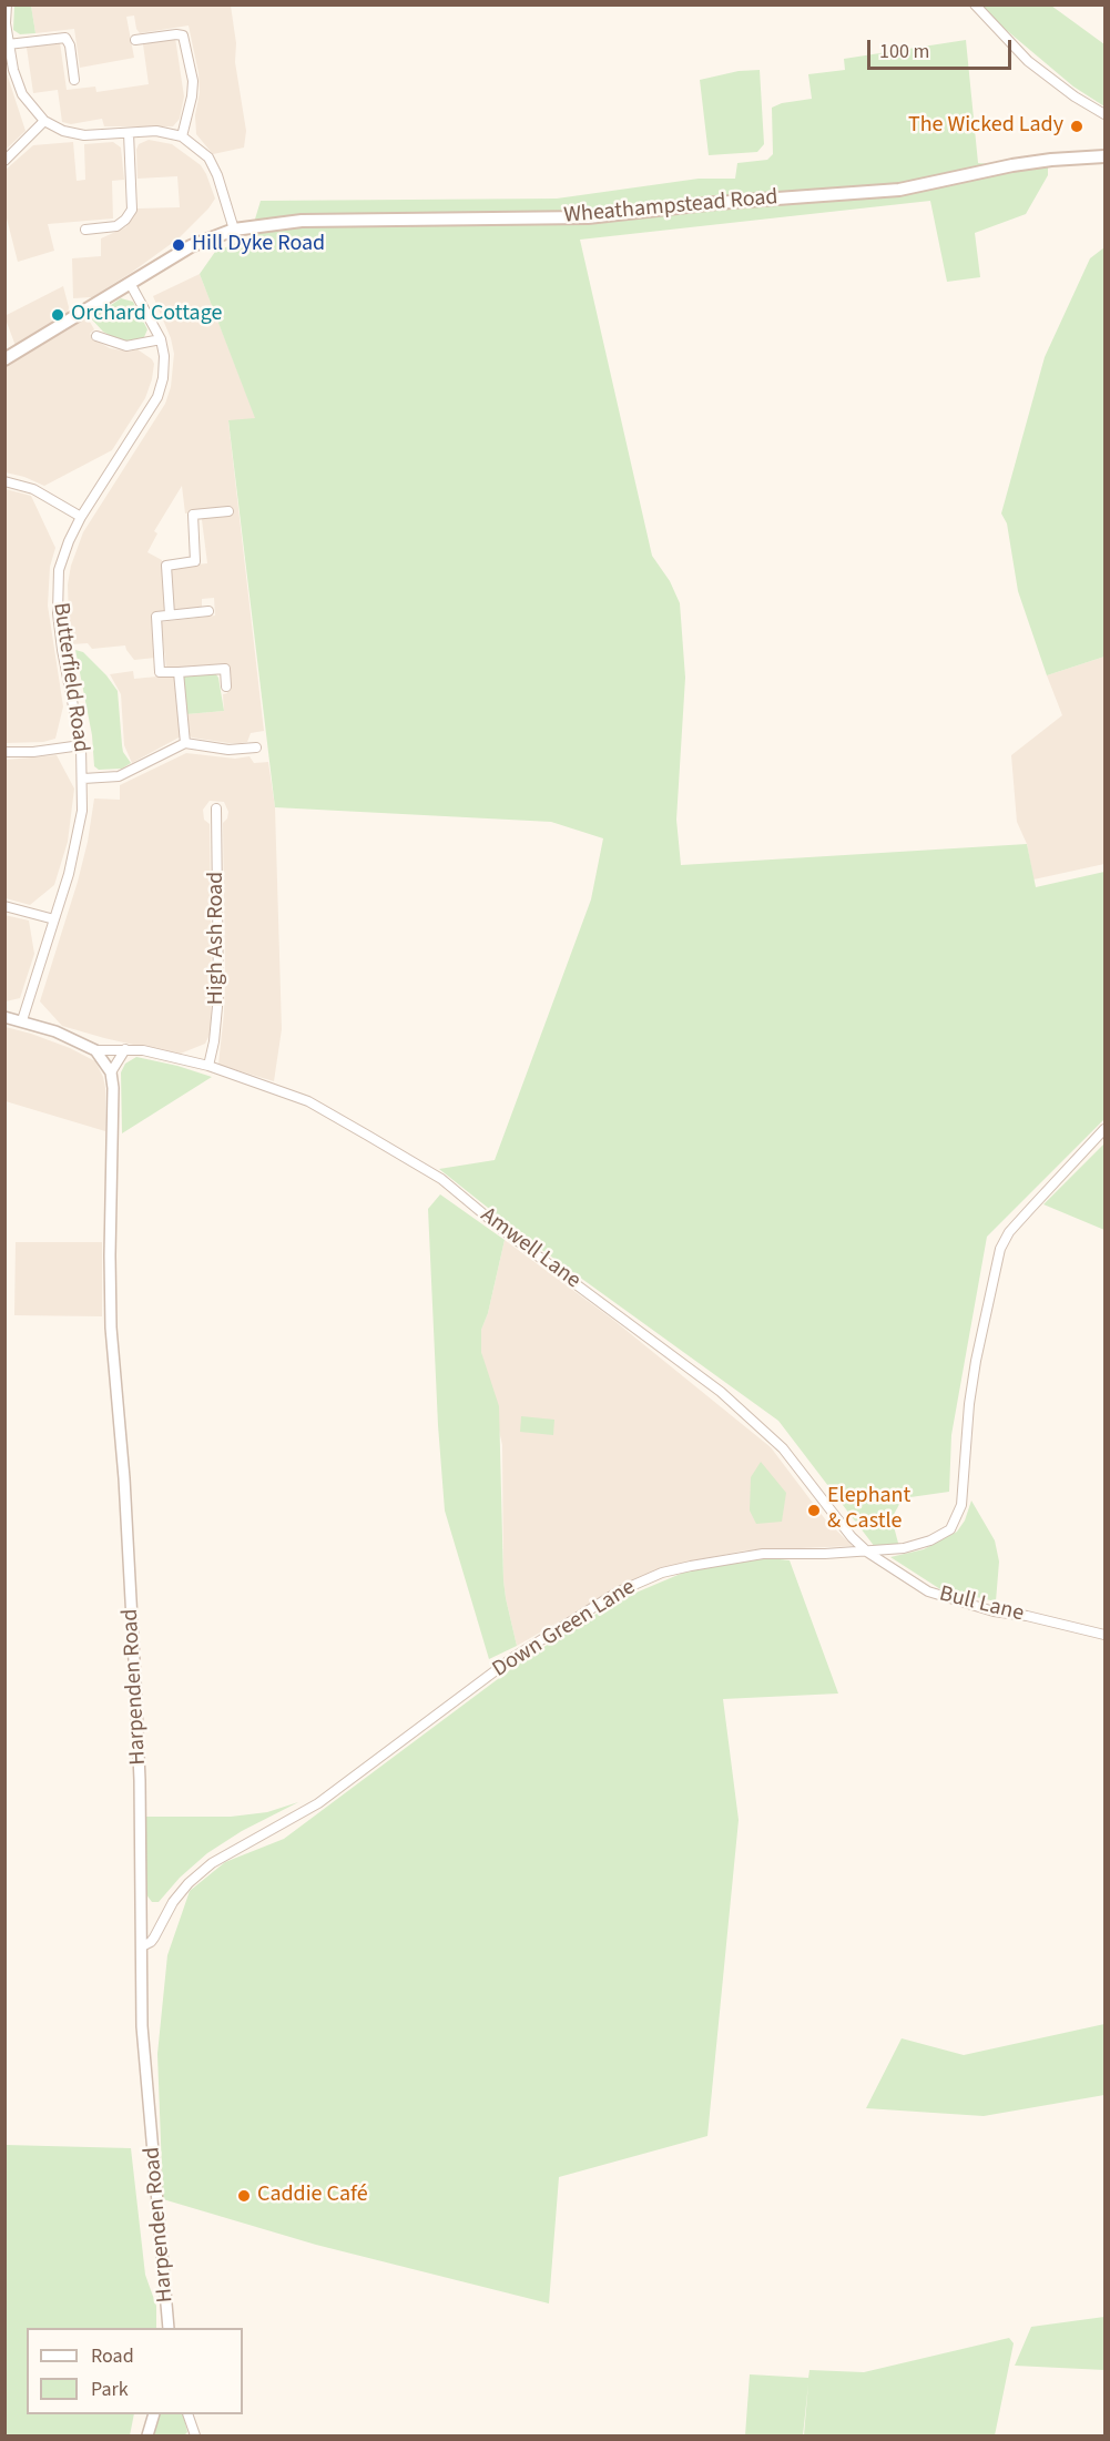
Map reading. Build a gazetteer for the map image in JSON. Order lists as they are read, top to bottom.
{
  "streets": {
    "main road": ["Wheathampstead Road"],
    "street": [
      "Butterfield Road",
      "High Ash Road",
      "Amwell Lane",
      "Bull Lane",
      "Down Green Lane",
      "Harpenden Road"
    ]
  },
  "crossings": [
    ["Wheathampstead Road", "Butterfield Road"],
    ["High Ash Road", "Amwell Lane"],
    ["Amwell Lane", "Bull Lane"],
    ["Amwell Lane", "Down Green Lane"],
    ["Amwell Lane", "Harpenden Road"],
    ["Bull Lane", "Down Green Lane"],
    ["Down Green Lane", "Harpenden Road"]
  ],
  "places": [
    "The Wicked Lady",
    "Hill Dyke Road",
    "Orchard Cottage",
    "Elephant & Castle",
    "Caddie Café"
  ],
  "legend": ["Road", "Park"],
  "scale_bar": "100 m"
}
